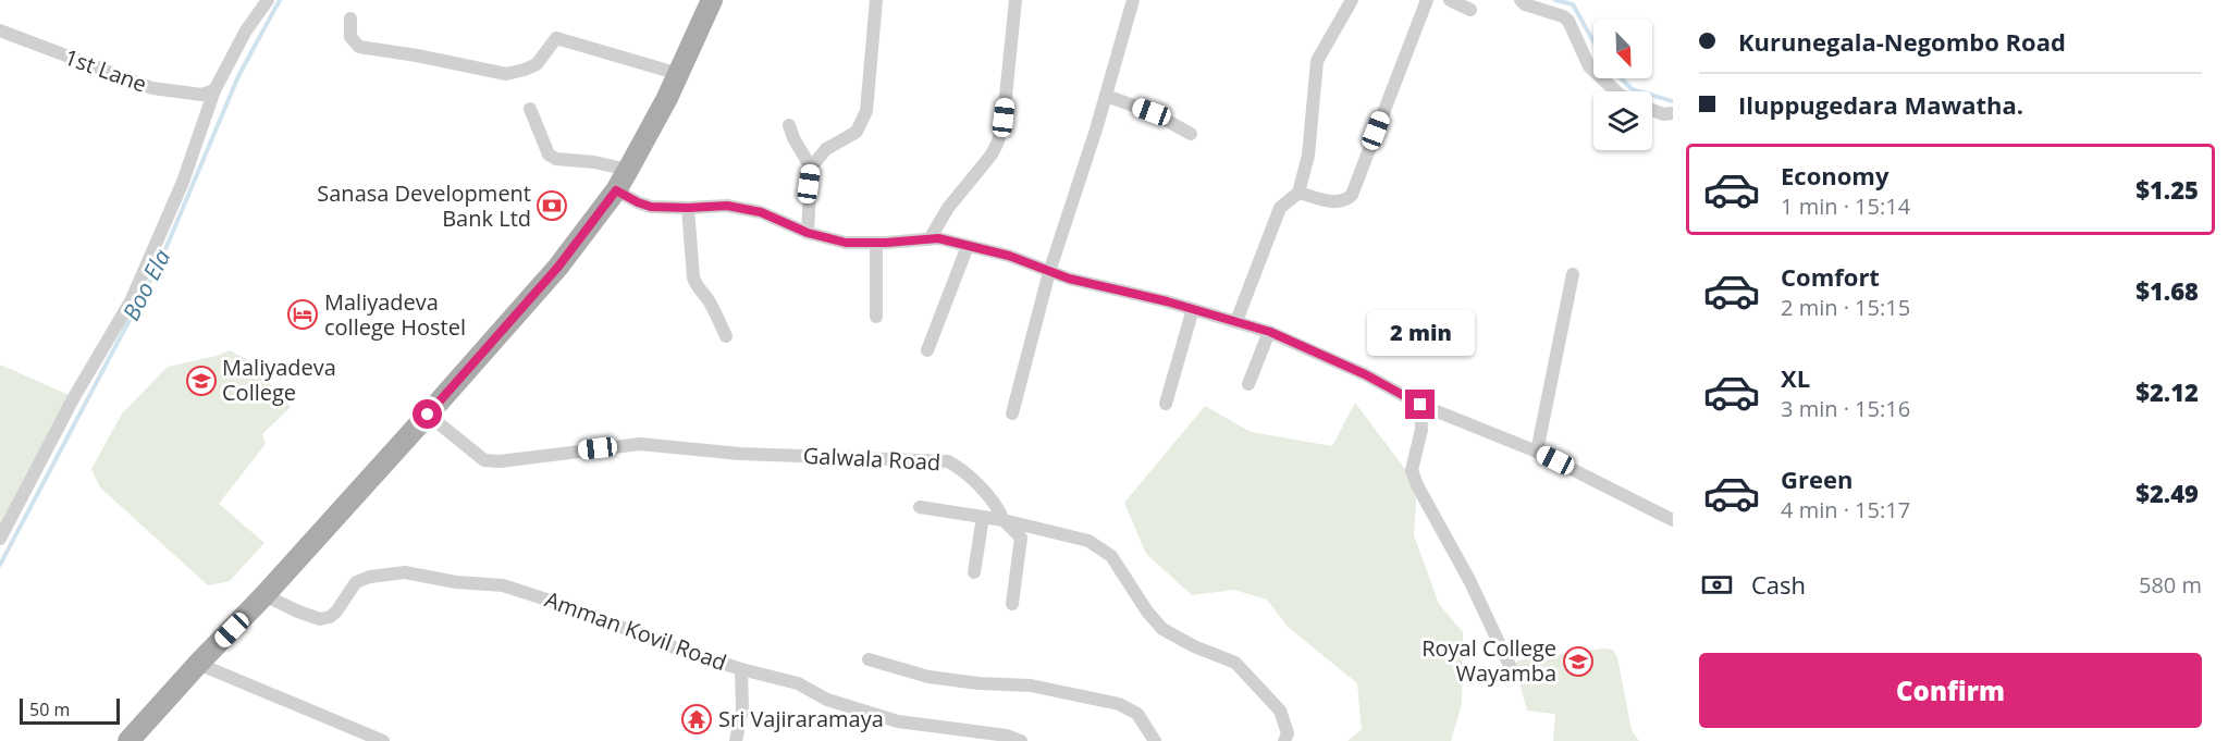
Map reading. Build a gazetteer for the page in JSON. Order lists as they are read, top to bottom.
{
  "streets": {
    "street": ["1st Lane", "Galwala Road", "Amman Kovil Road"]
  },
  "water": ["Boo Ela"],
  "places": {
    "bank": ["Sanasa Development Bank Ltd"],
    "hotel": ["Maliyadeva college Hostel"],
    "school or university": ["Maliyadeva College", "Royal College Wayamba"],
    "temple": ["Sri Vajiraramaya"]
  },
  "scale_bar": "50 m",
  "north": "bottom right",
  "page": {
    "banner": ["Kurunegala-Negombo Road", "Iluppugedara Mawatha."],
    "list": [
      {
        "name": "Economy",
        "note": "1 min · 15:14",
        "value": "$1.25"
      },
      {
        "name": "Comfort",
        "note": "2 min · 15:15",
        "value": "$1.68"
      },
      {
        "name": "XL",
        "note": "3 min · 15:16",
        "value": "$2.12"
      },
      {
        "name": "Green",
        "note": "4 min · 15:17",
        "value": "$2.49"
      }
    ],
    "bubble": "2 min",
    "pay": ["Cash", "580 m"],
    "buttons": "Confirm",
    "scale": "50 m"
  }
}
